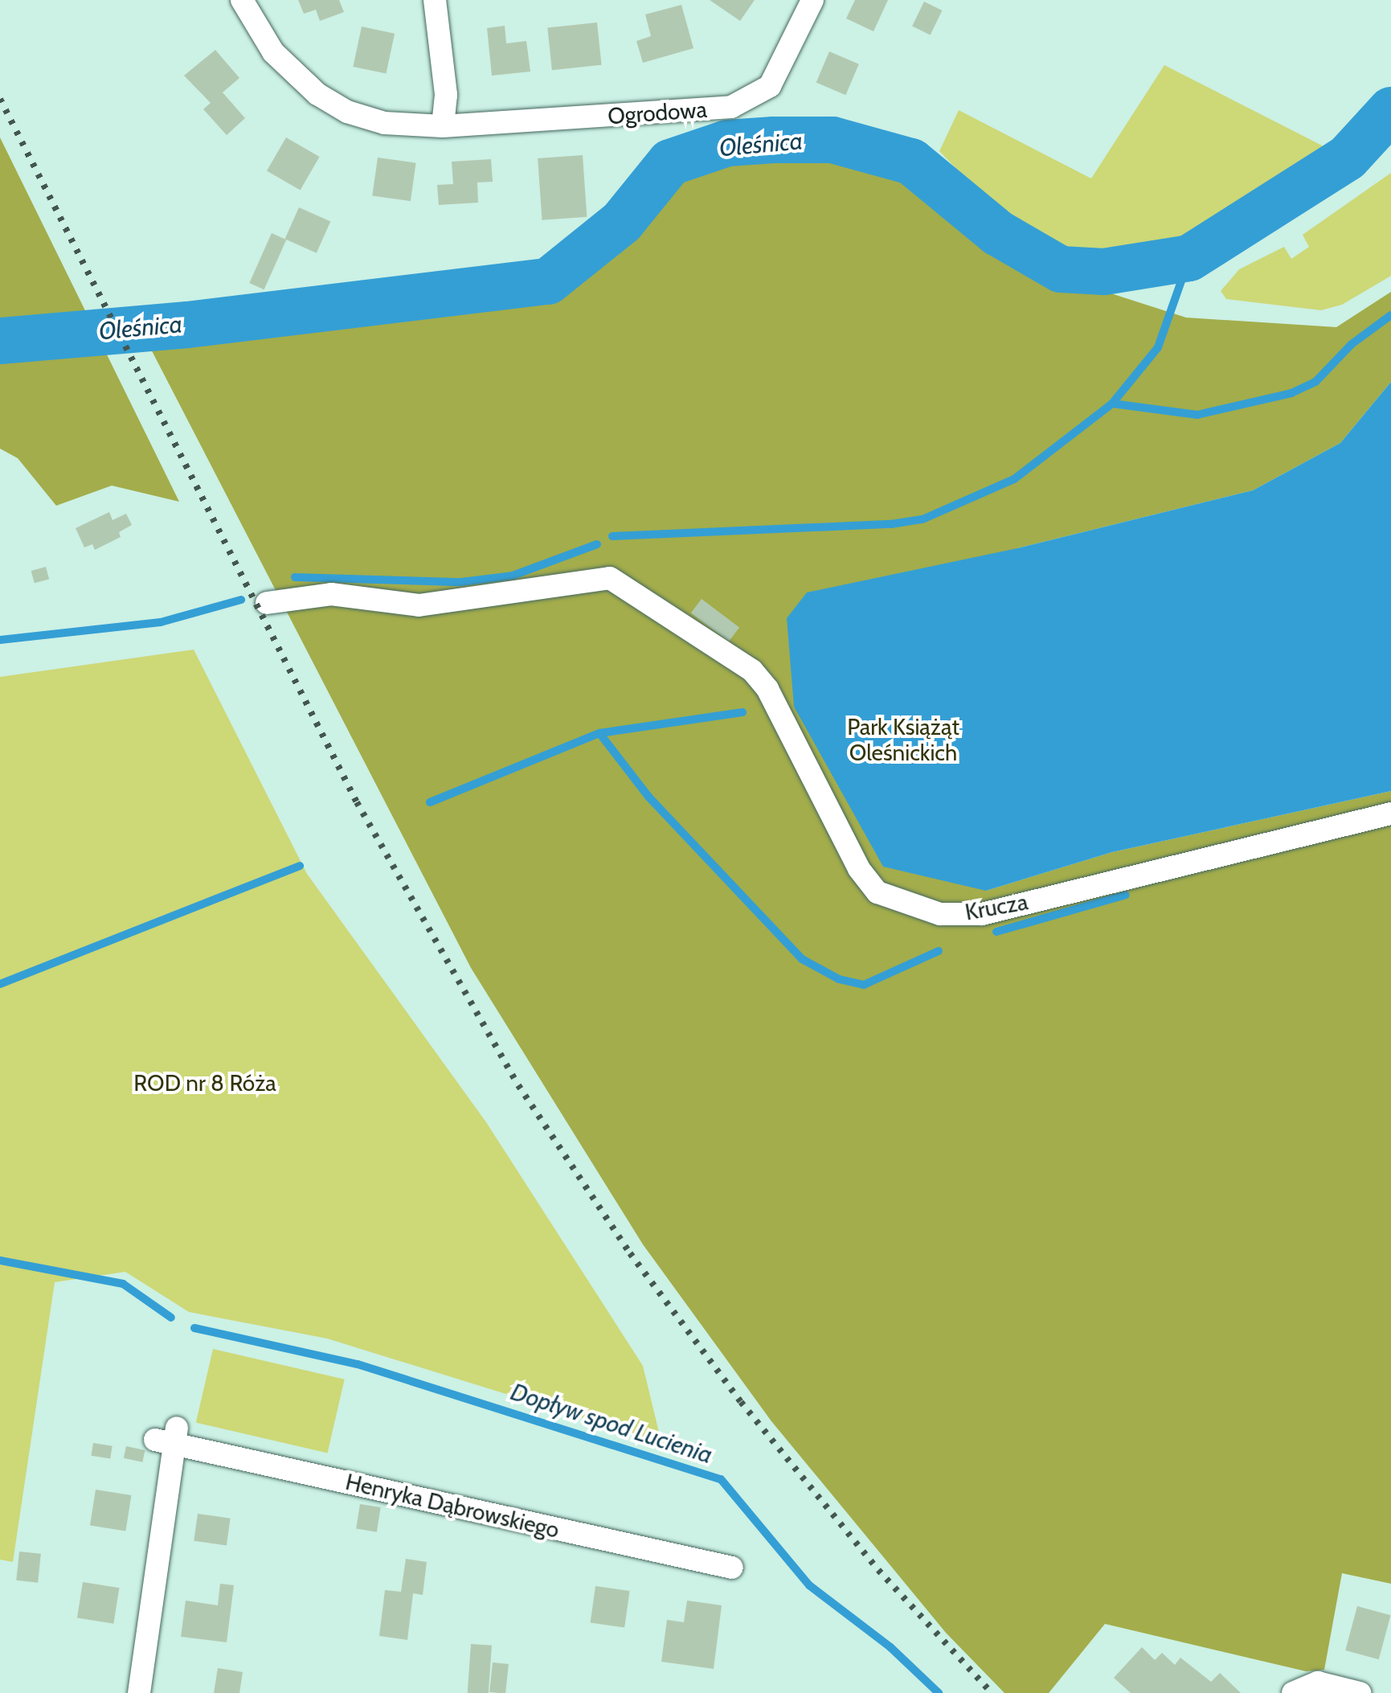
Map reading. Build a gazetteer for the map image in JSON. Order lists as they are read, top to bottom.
{
  "streets": {
    "street": ["Ogrodowa", "Krucza", "Henryka Dąbrowskiego"]
  },
  "water": ["Oleśnica", "Dopływ spod Lucienia"],
  "parks": ["Park Książąt Oleśnickich", "ROD nr 8 Róża"]
}
